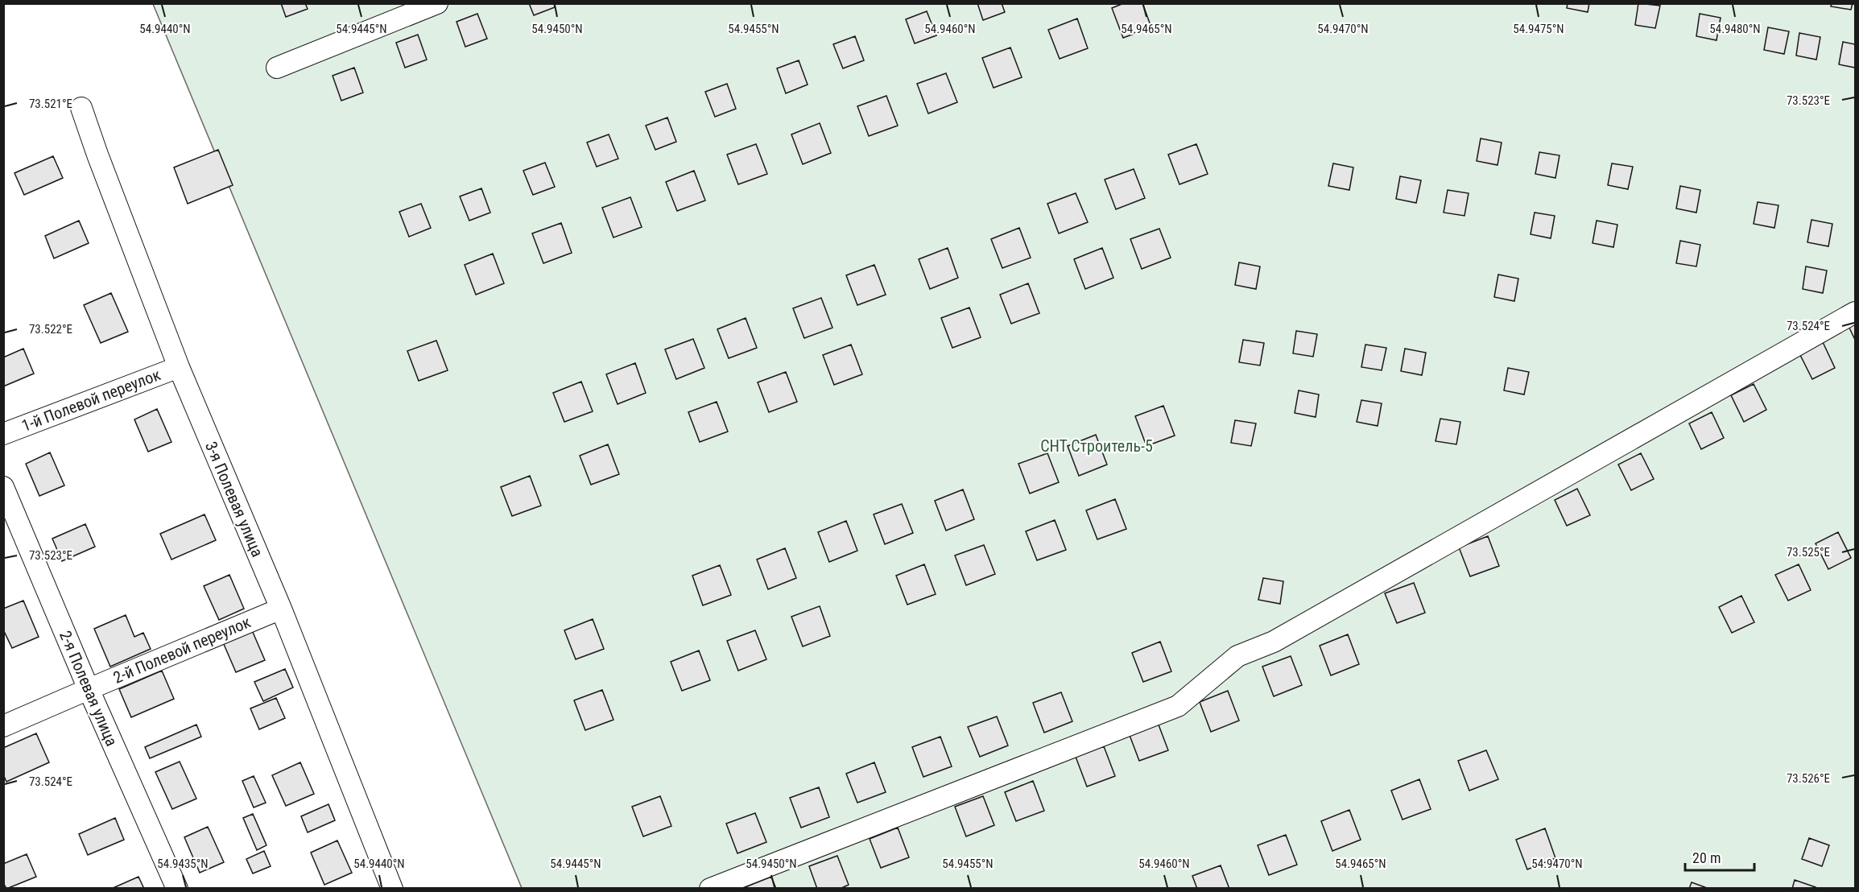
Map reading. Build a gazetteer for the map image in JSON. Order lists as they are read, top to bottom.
{
  "streets": {
    "street": [
      "1-й Полевой переулок",
      "3-я Полевая улица",
      "2-й Полевой переулок",
      "2-я Полевая улица"
    ]
  },
  "crossings": [
    ["1-й Полевой переулок", "3-я Полевая улица"],
    ["3-я Полевая улица", "2-й Полевой переулок"],
    ["2-й Полевой переулок", "2-я Полевая улица"]
  ],
  "parks": ["СНТ Строитель-5"],
  "scale_bar": "20 m",
  "coordinates": [
    "54.9440°N",
    "54.9445°N",
    "54.9450°N",
    "54.9455°N",
    "54.9460°N",
    "54.9465°N",
    "54.9470°N",
    "54.9475°N",
    "54.9480°N",
    "73.523°E",
    "73.521°E",
    "73.524°E",
    "73.522°E",
    "73.525°E",
    "73.526°E",
    "54.9435°N"
  ]
}
